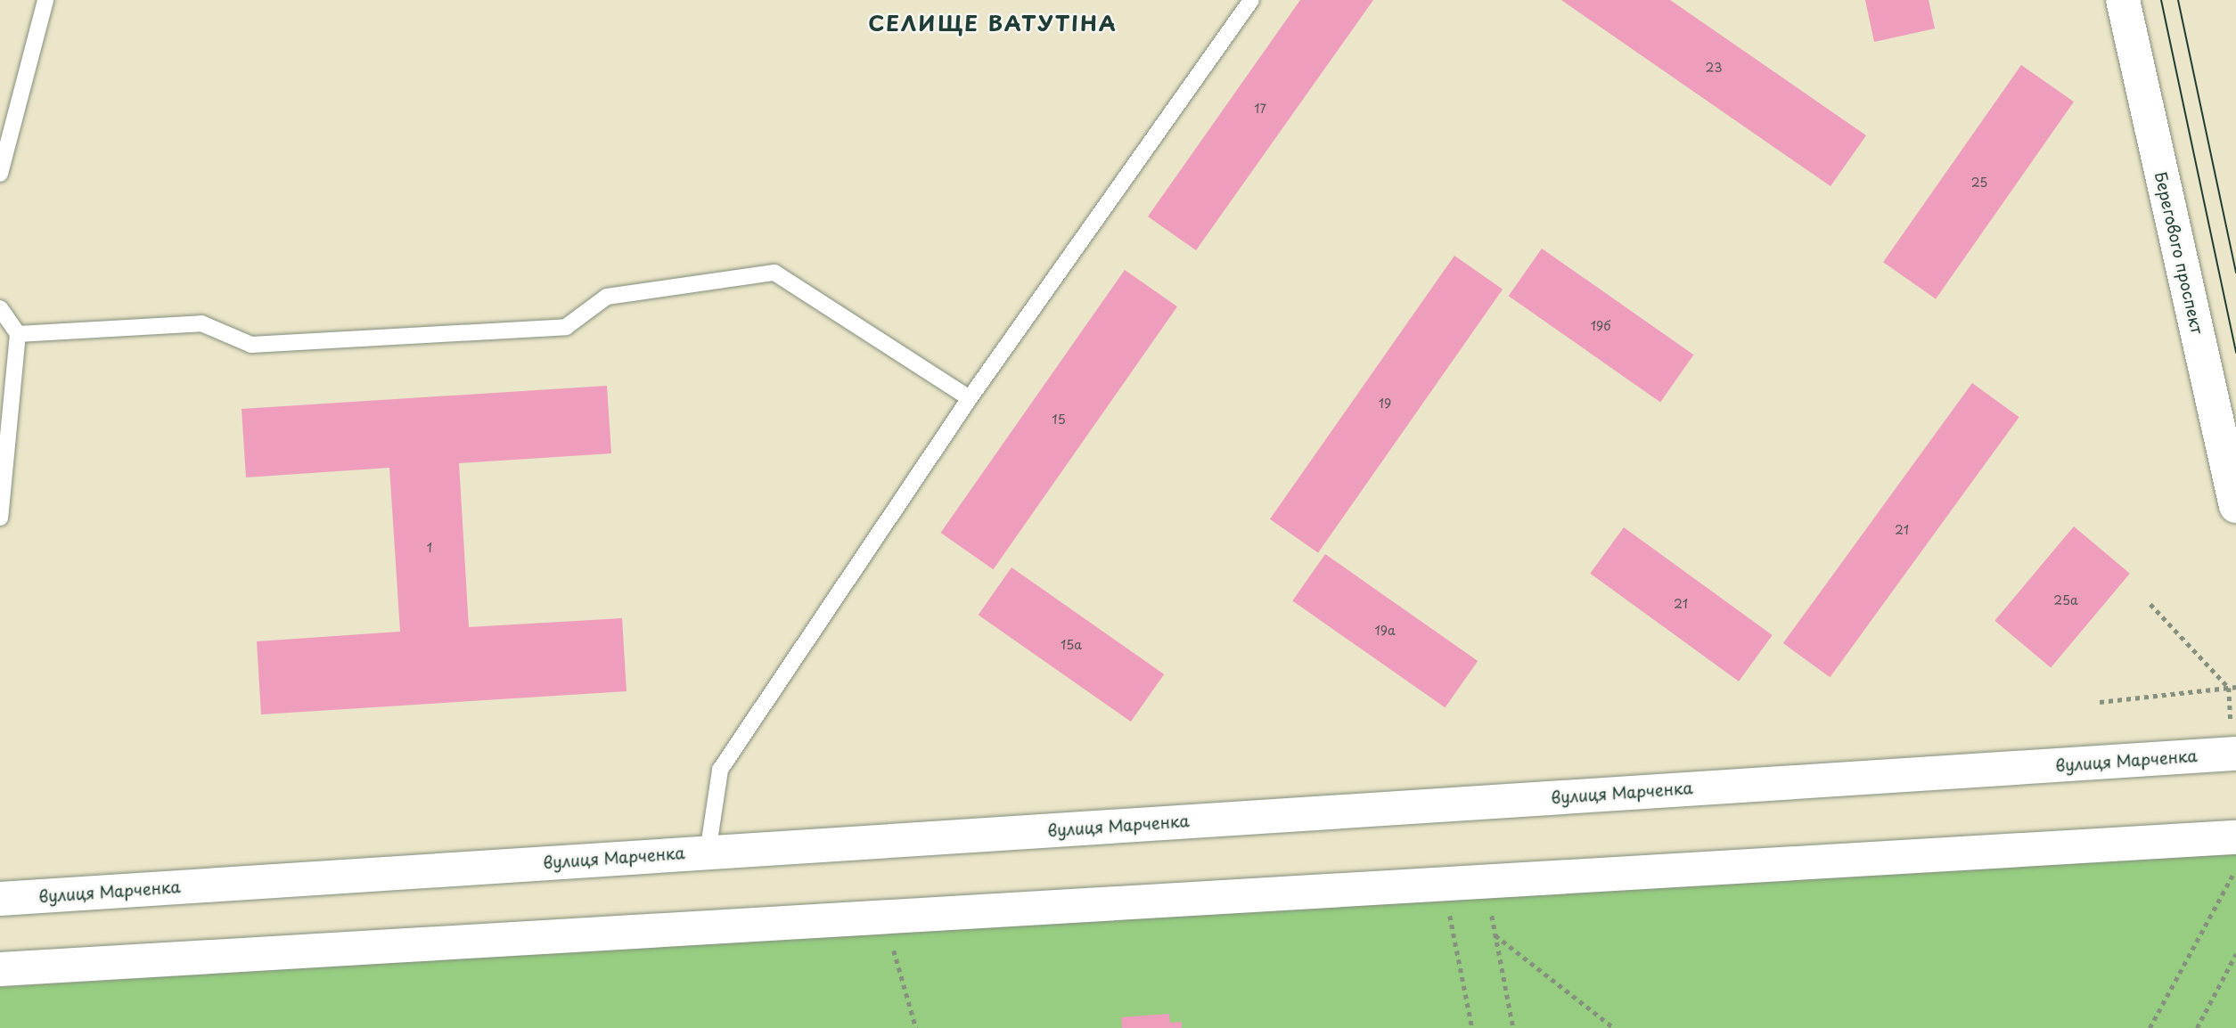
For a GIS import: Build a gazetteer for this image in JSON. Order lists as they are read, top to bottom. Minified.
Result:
{"streets":{"street":["Берегового проспект","вулиця Марченка"]},"districts":["СЕЛИЩЕ ВАТУТІНА"],"house_numbers":["23","17","25","19б","19","15","21","1","25а","21","19а","15а"]}
